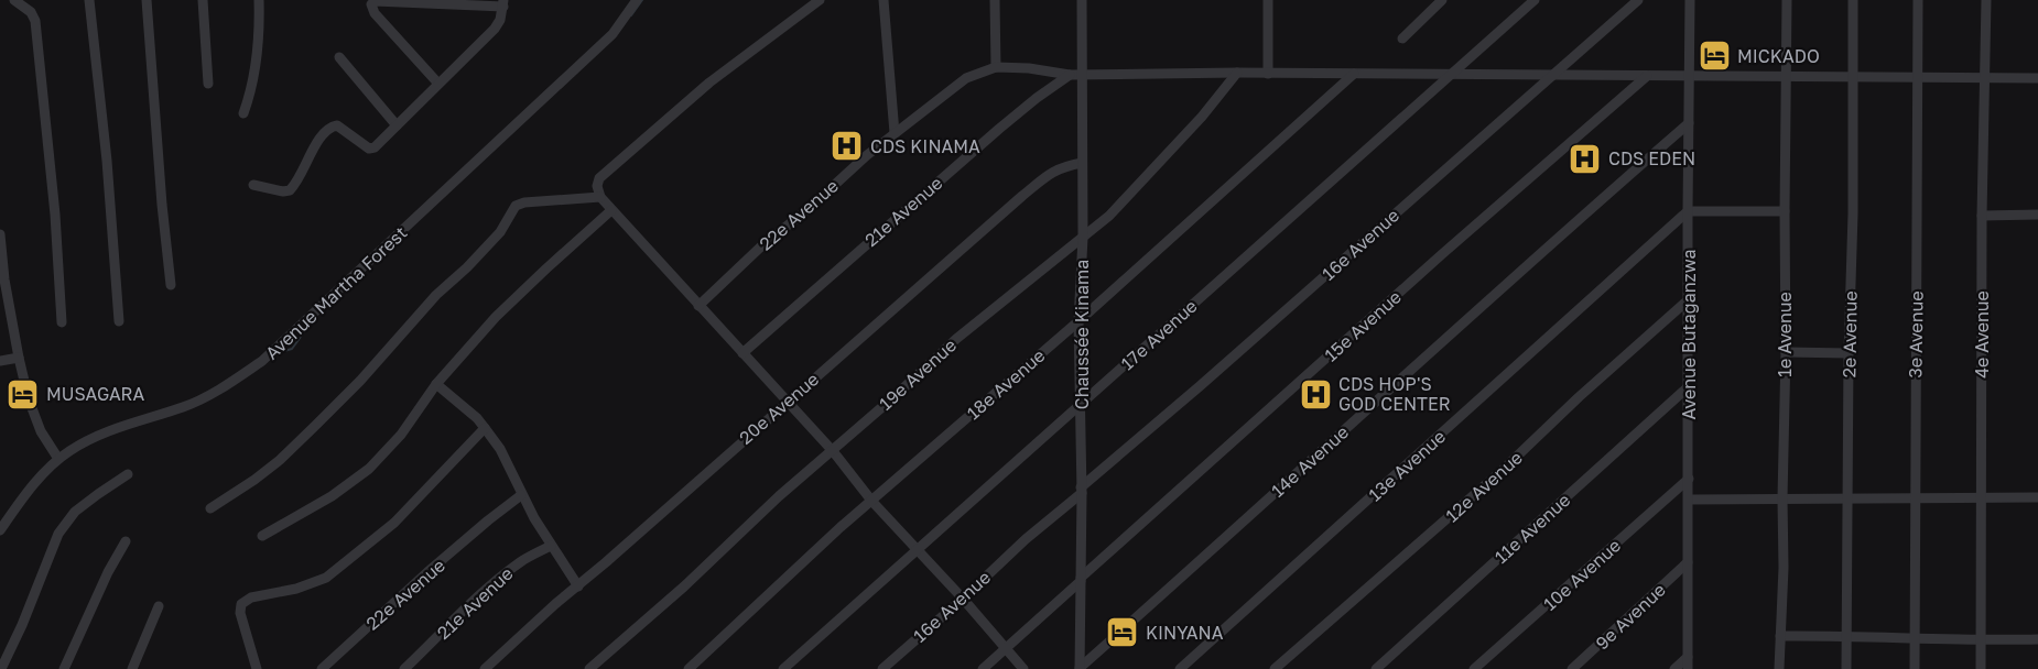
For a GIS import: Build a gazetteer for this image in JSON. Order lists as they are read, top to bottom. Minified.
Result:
{"streets":{"street":["21e Avenue","22e Avenue","16e Avenue","Avenue Martha Forest","15e Avenue","Chaussée Kinama","17e Avenue","Avenue Butaganzwa","1e Avenue","2e Avenue","3e Avenue","4e Avenue","19e Avenue","18e Avenue","20e Avenue","14e Avenue","13e Avenue","12e Avenue","11e Avenue","10e Avenue","9e Avenue"]},"crossings":[["21e Avenue","22e Avenue"],["22e Avenue","16e Avenue"],["22e Avenue","15e Avenue"],["22e Avenue","Chaussée Kinama"],["22e Avenue","17e Avenue"],["22e Avenue","Avenue Butaganzwa"],["22e Avenue","1e Avenue"],["22e Avenue","2e Avenue"],["22e Avenue","3e Avenue"],["22e Avenue","4e Avenue"],["22e Avenue","19e Avenue"],["22e Avenue","18e Avenue"],["16e Avenue","Chaussée Kinama"],["15e Avenue","Chaussée Kinama"],["Chaussée Kinama","17e Avenue"],["Chaussée Kinama","19e Avenue"],["Chaussée Kinama","18e Avenue"],["Chaussée Kinama","20e Avenue"],["Chaussée Kinama","14e Avenue"],["Avenue Butaganzwa","14e Avenue"],["Avenue Butaganzwa","13e Avenue"],["Avenue Butaganzwa","12e Avenue"],["Avenue Butaganzwa","11e Avenue"],["Avenue Butaganzwa","10e Avenue"],["Avenue Butaganzwa","9e Avenue"]],"places":{"hotel":["MICKADO","MUSAGARA","KINYANA"],"hospital":["CDS KINAMA","CDS EDEN","CDS HOP'S GOD CENTER"]}}
